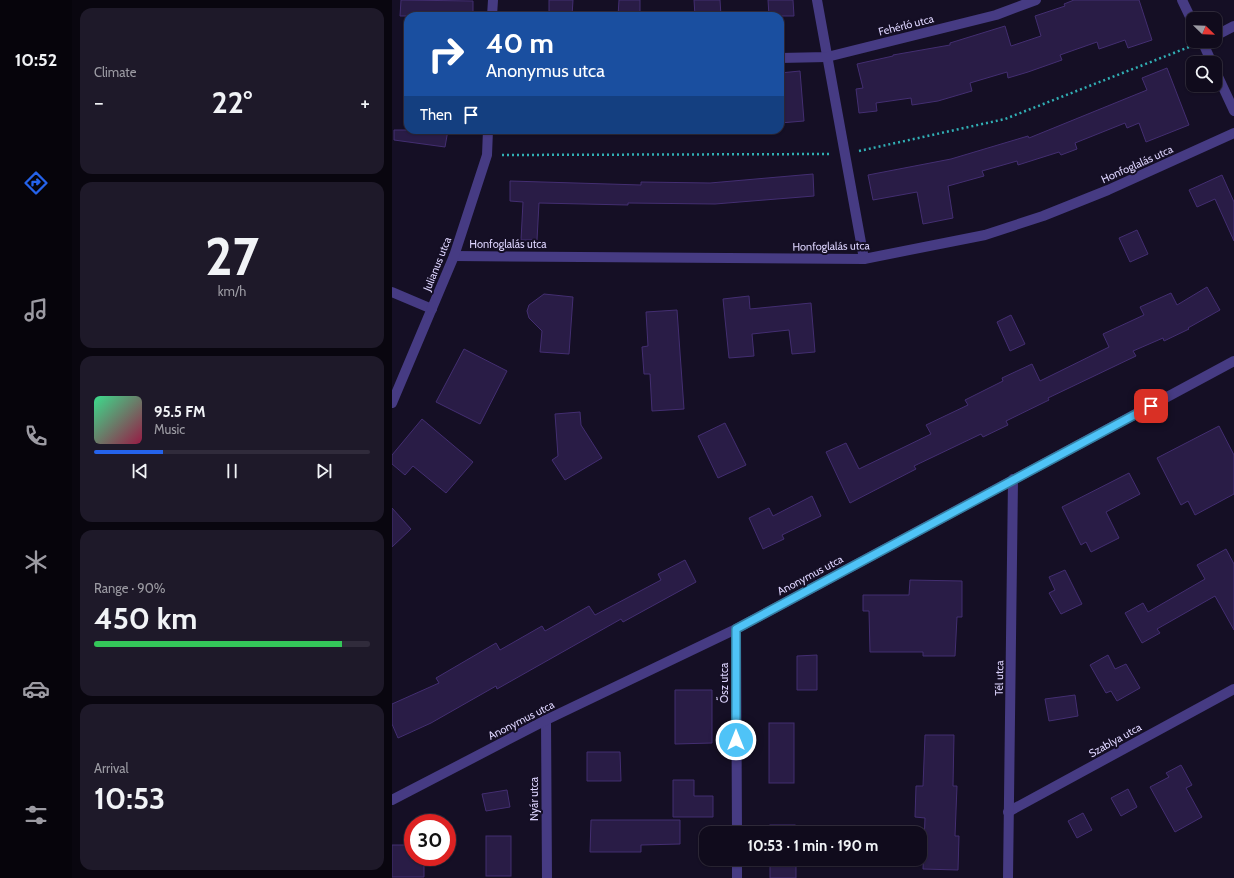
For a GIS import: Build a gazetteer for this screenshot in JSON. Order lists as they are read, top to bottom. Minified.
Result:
{"streets":{"street":["Fehérló utca","Honfoglalás utca","Julianus utca","Anonymus utca","Tél utca","Ősz utca","Szablya utca","Nyár utca"]},"crossings":[["Honfoglalás utca","Julianus utca"],["Anonymus utca","Tél utca"],["Anonymus utca","Ősz utca"],["Anonymus utca","Nyár utca"],["Tél utca","Szablya utca"]],"north":"bottom right","page":{"tabs":"10:52","tile":["Climate",["27","km/h"],["Range · 90%","450 km"],["Arrival","10:53"]],"turn":["40 m","Anonymus utca"],"heat":["−","22°","+"],"then":"Then","song":["95.5 FM","Music"],"limit":"30","trip":"10:53 · 1 min · 190 m"}}
